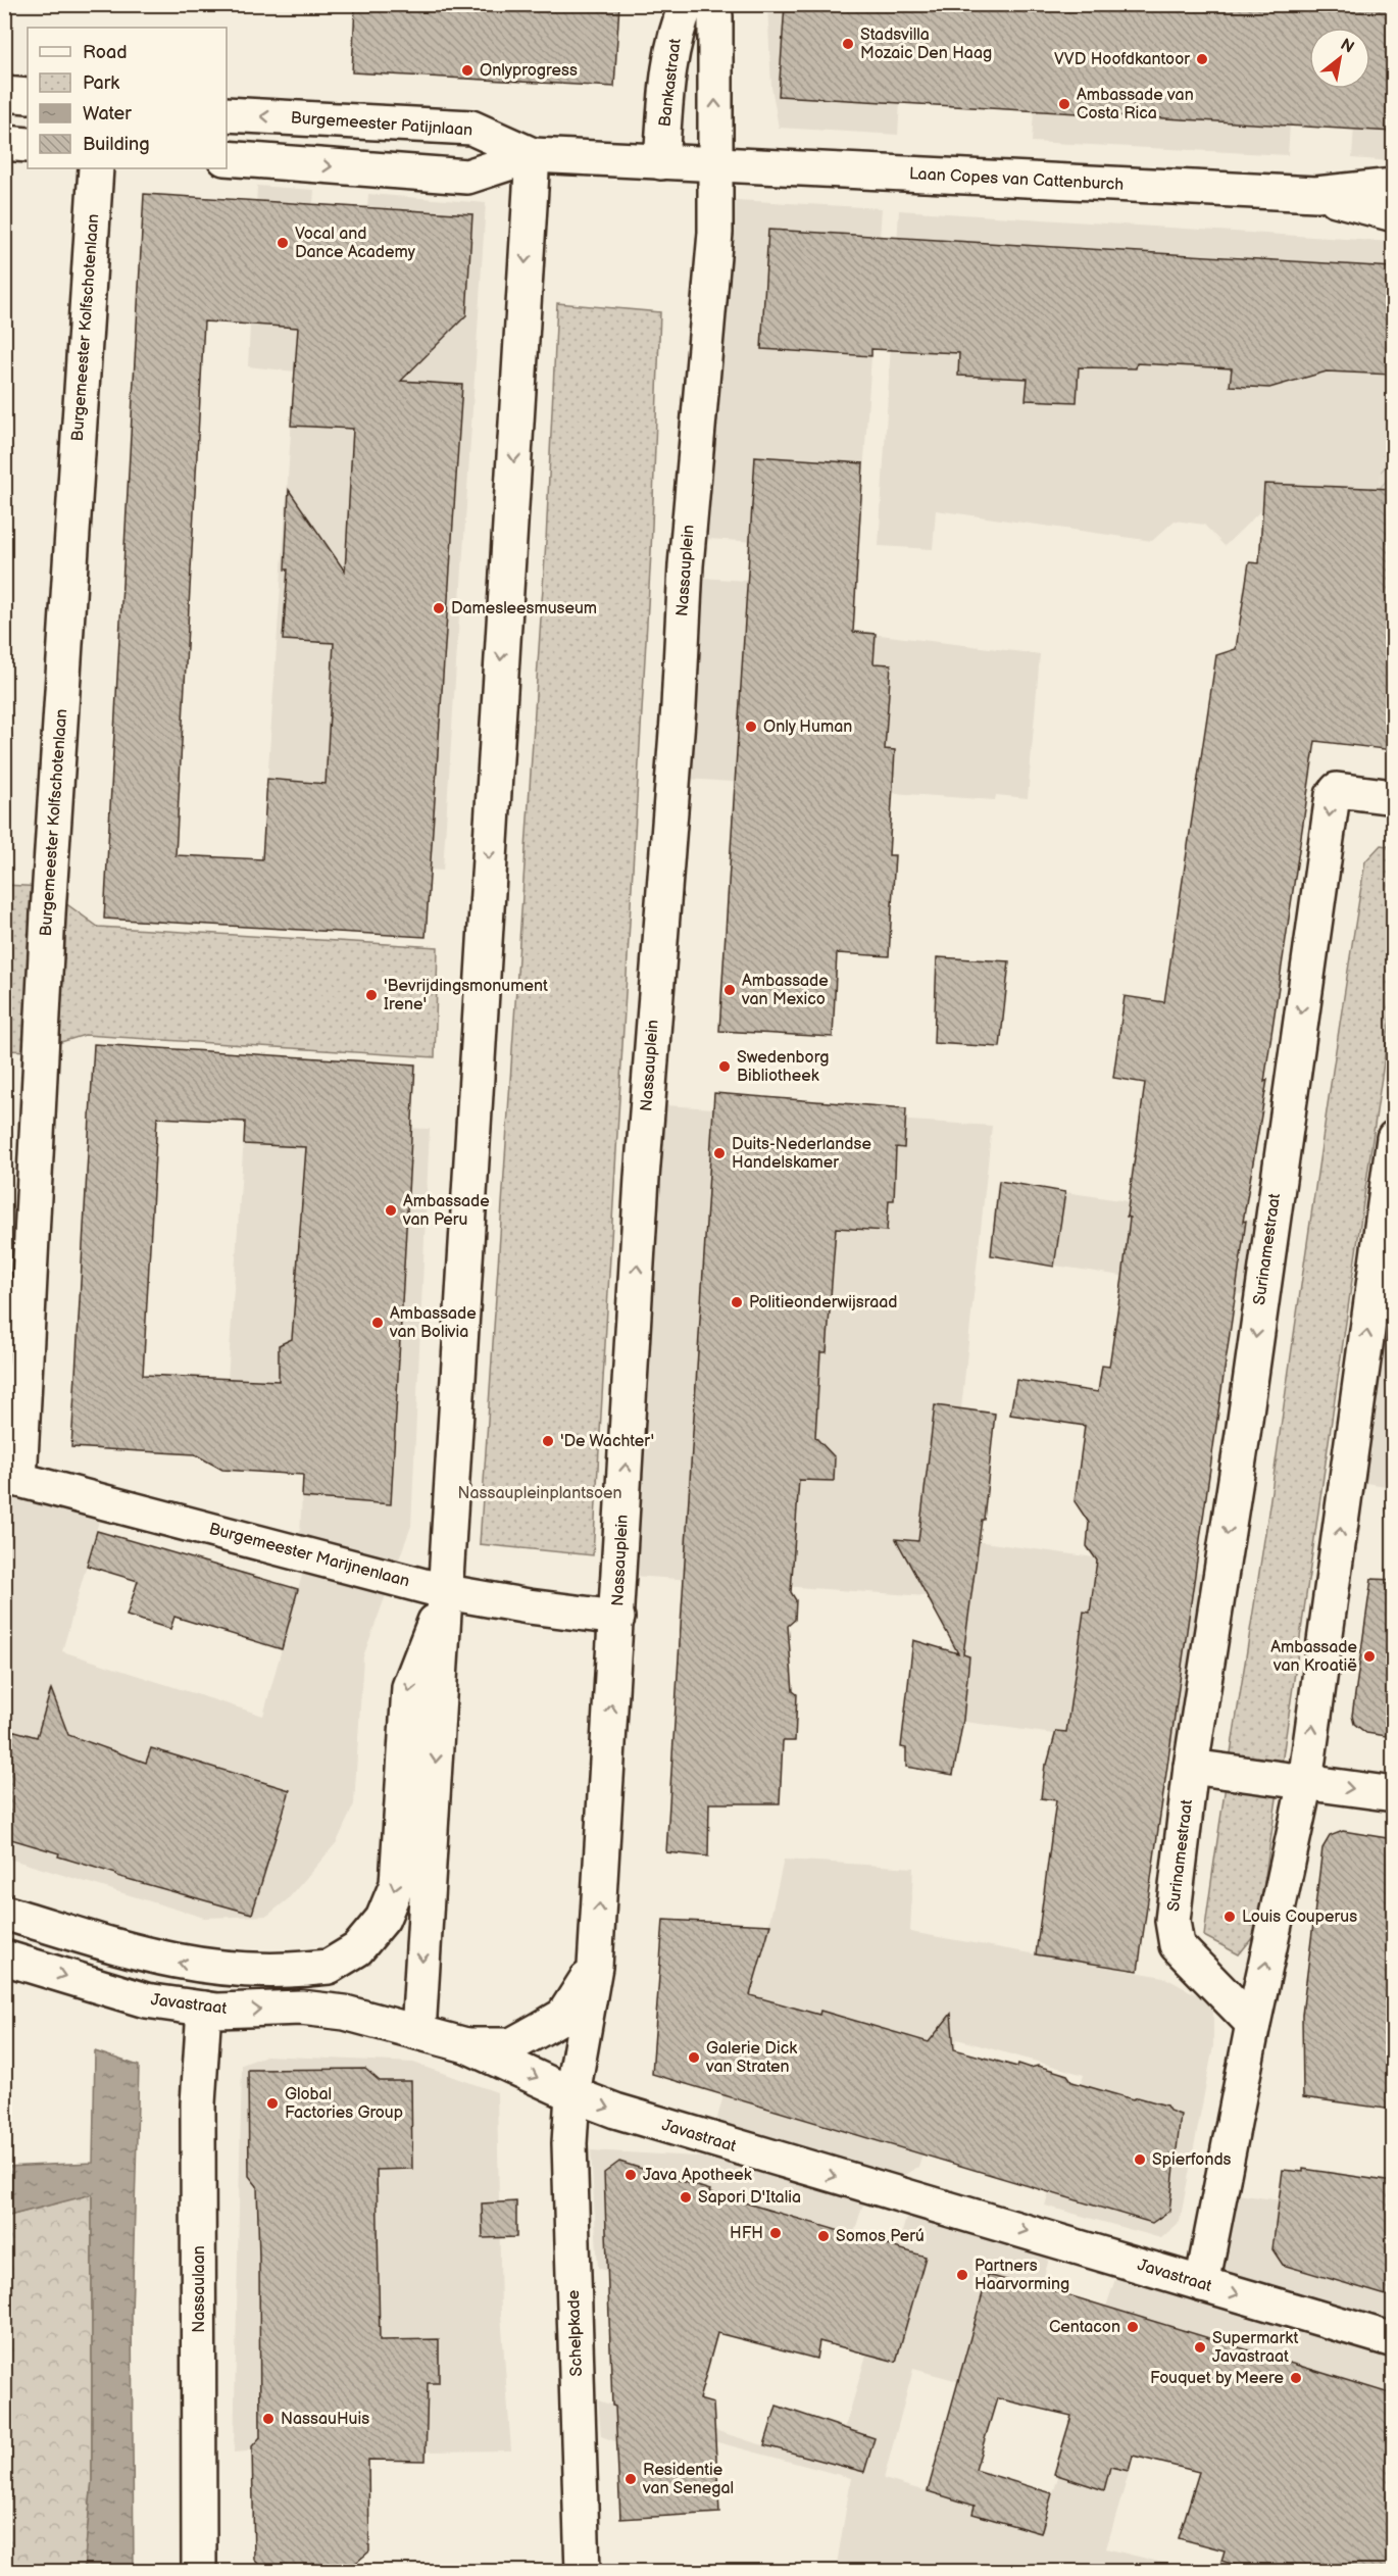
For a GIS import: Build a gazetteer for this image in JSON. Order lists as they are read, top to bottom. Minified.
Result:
{"streets":{"street":["Bankastraat","Burgemeester Patijnlaan","Laan Copes van Cattenburch","Burgemeester Kolfschotenlaan","Nassauplein","Surinamestraat","Burgemeester Marijnenlaan","Javastraat","Nassaulaan","Schelpkade"]},"crossings":[["Bankastraat","Burgemeester Patijnlaan"],["Burgemeester Patijnlaan","Laan Copes van Cattenburch"],["Burgemeester Patijnlaan","Nassauplein"],["Laan Copes van Cattenburch","Nassauplein"],["Burgemeester Kolfschotenlaan","Burgemeester Marijnenlaan"],["Nassauplein","Burgemeester Marijnenlaan"],["Nassauplein","Javastraat"],["Nassauplein","Schelpkade"],["Javastraat","Nassaulaan"],["Javastraat","Schelpkade"]],"one_way":["Javastraat"],"parks":["Nassaupleinplantsoen"],"places":["Stadsvilla Mozaic Den Haag","VVD Hoofdkantoor","Onlyprogress","Ambassade van Costa Rica","Vocal and Dance Academy","Damesleesmuseum","Only Human","Ambassade van Mexico","'Bevrijdingsmonument Irene'","Swedenborg Bibliotheek","Duits-Nederlandse Handelskamer","Ambassade van Peru","Politieonderwijsraad","Ambassade van Bolivia","'De Wachter'","Ambassade van Kroatië","Louis Couperus","Galerie Dick van Straten","Global Factories Group","Spierfonds","Java Apotheek","Sapori D'Italia","HFH","Somos Perú","Partners Haarvorming","Centacon","Supermarkt Javastraat","Fouquet by Meere","NassauHuis","Residentie van Senegal"],"legend":["Road","Park","Water","Building"],"north":"top right"}
